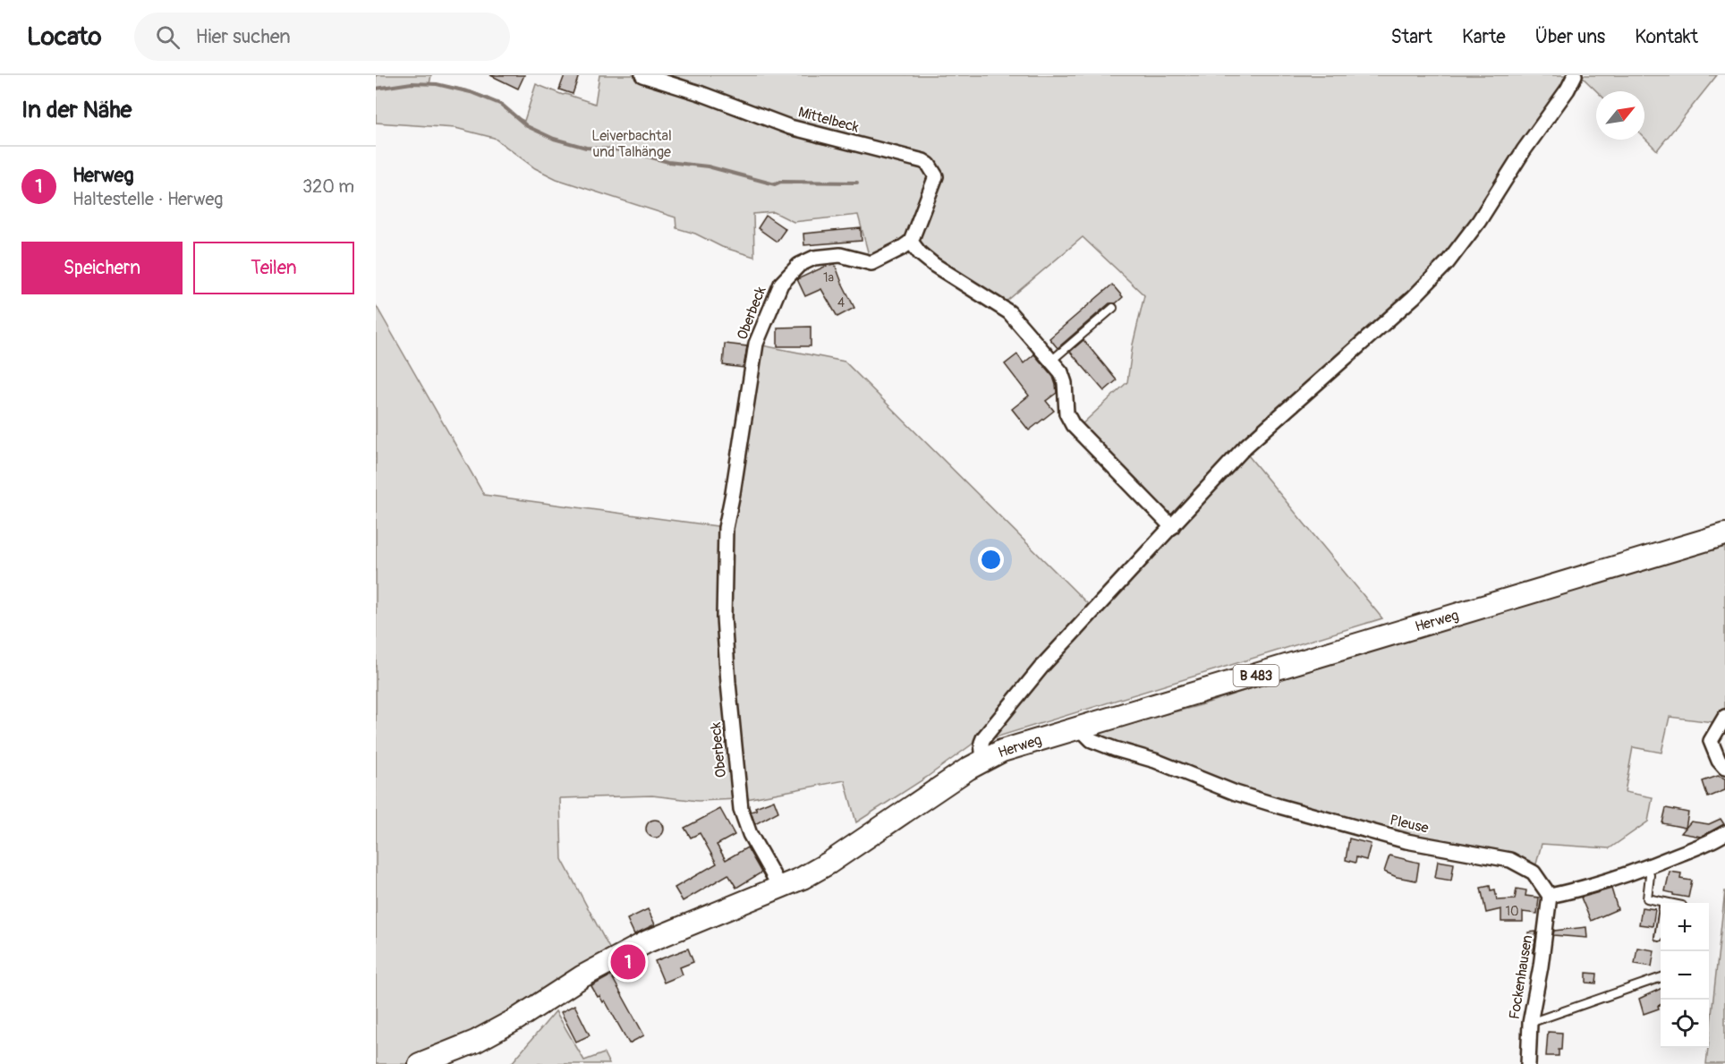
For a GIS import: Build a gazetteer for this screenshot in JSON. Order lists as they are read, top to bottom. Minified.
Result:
{"streets":{"main road":["Herweg","B 483"],"street":["Mittelbeck","Oberbeck","Pleuse","Fockenhausen"]},"crossings":[["Mittelbeck","Oberbeck"],["Oberbeck","Herweg"],["Herweg","Pleuse"],["Pleuse","Fockenhausen"]],"parks":["Leiverbachtal und Talhänge"],"house_numbers":["1a","4","10"],"north":"top right","page":{"header":"Locato","search":"Hier suchen","nav":["Start","Karte","Über uns","Kontakt"],"heading":"In der Nähe","list":[{"mark":"1","name":"Herweg","note":"Haltestelle · Herweg","value":"320 m"}],"buttons":["Speichern","Teilen"],"map_buttons":["+","−"],"pins":"1"}}
